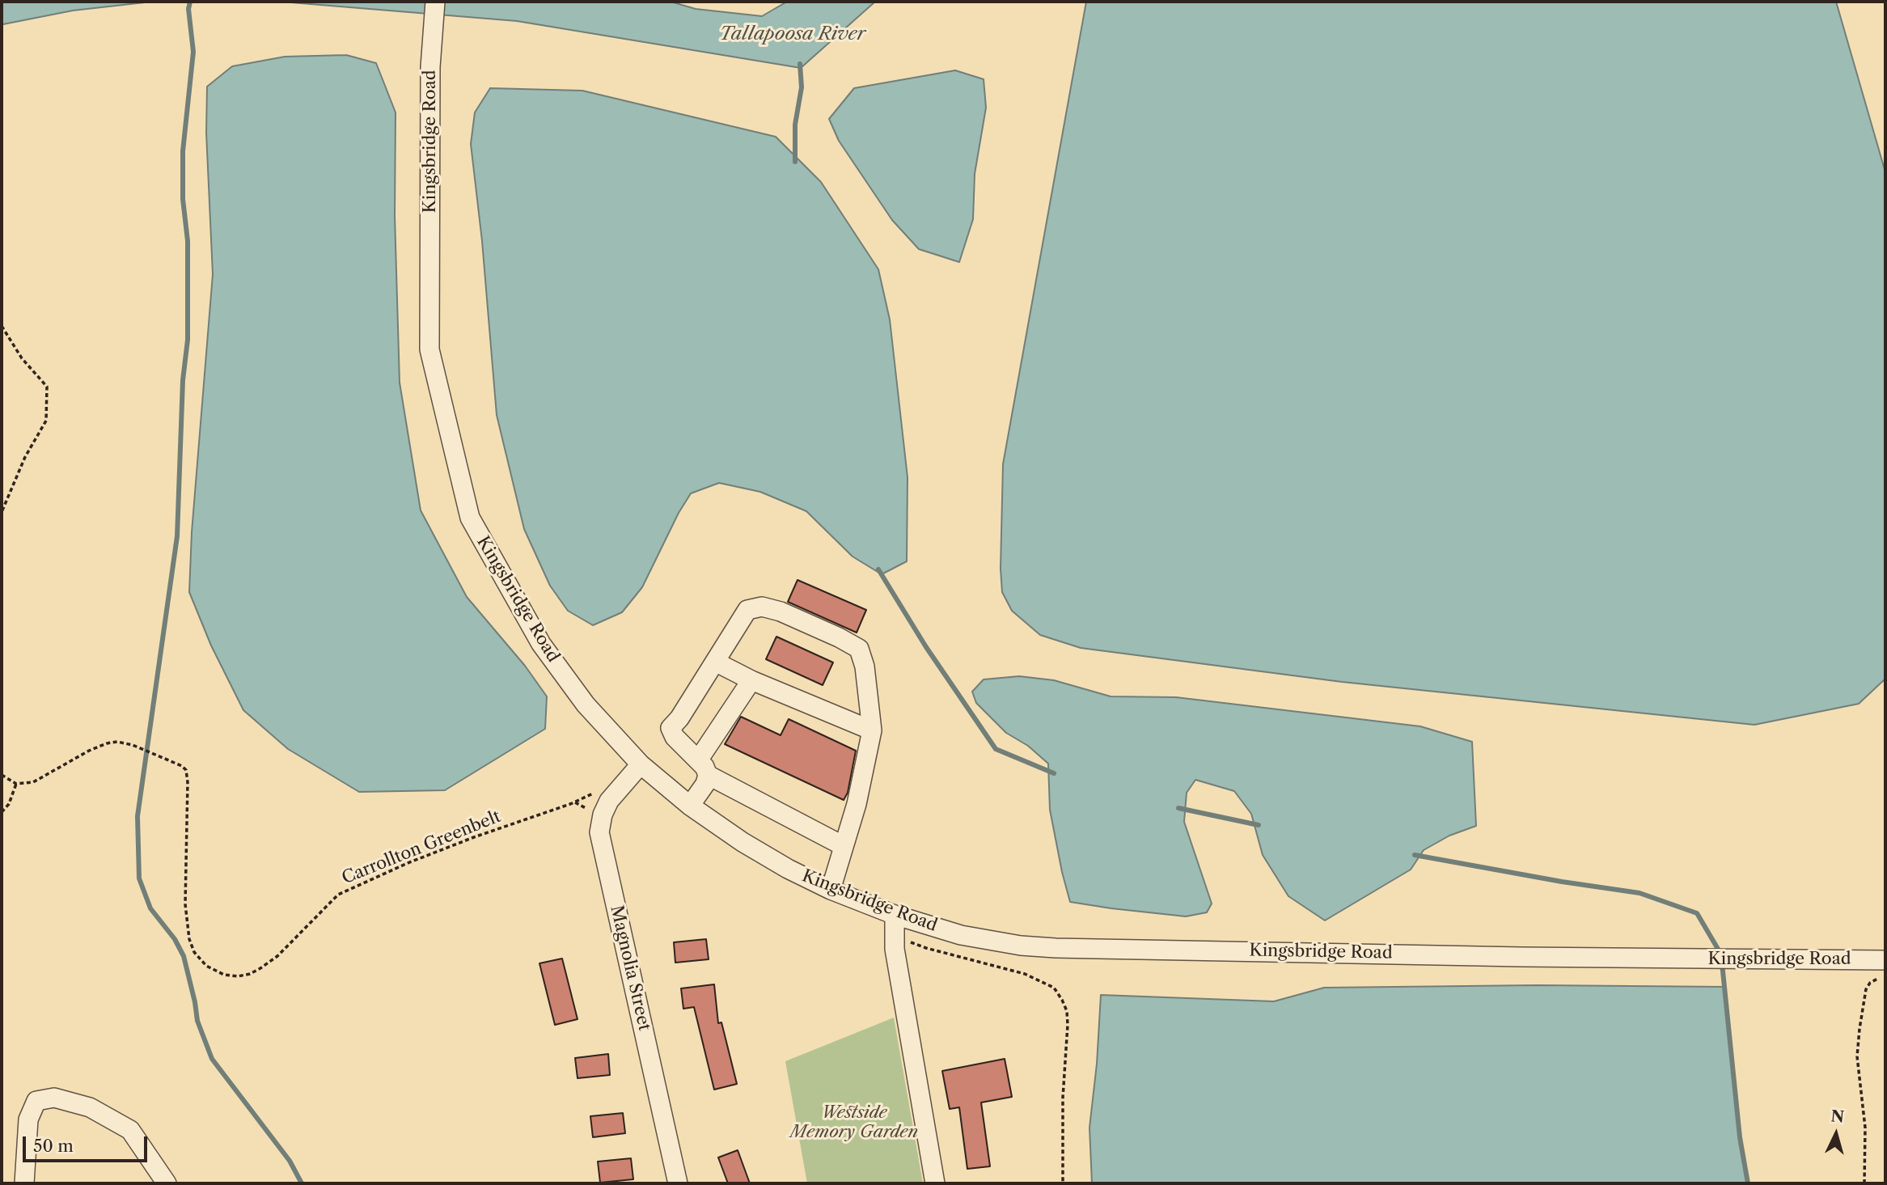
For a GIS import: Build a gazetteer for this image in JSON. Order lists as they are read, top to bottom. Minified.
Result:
{"streets":{"street":["Kingsbridge Road","Magnolia Street"],"path":["Carrollton Greenbelt"]},"crossings":[["Kingsbridge Road","Magnolia Street"]],"water":["Tallapoosa River"],"parks":["Westside Memory Garden"],"scale_bar":"50 m","north":"top"}
